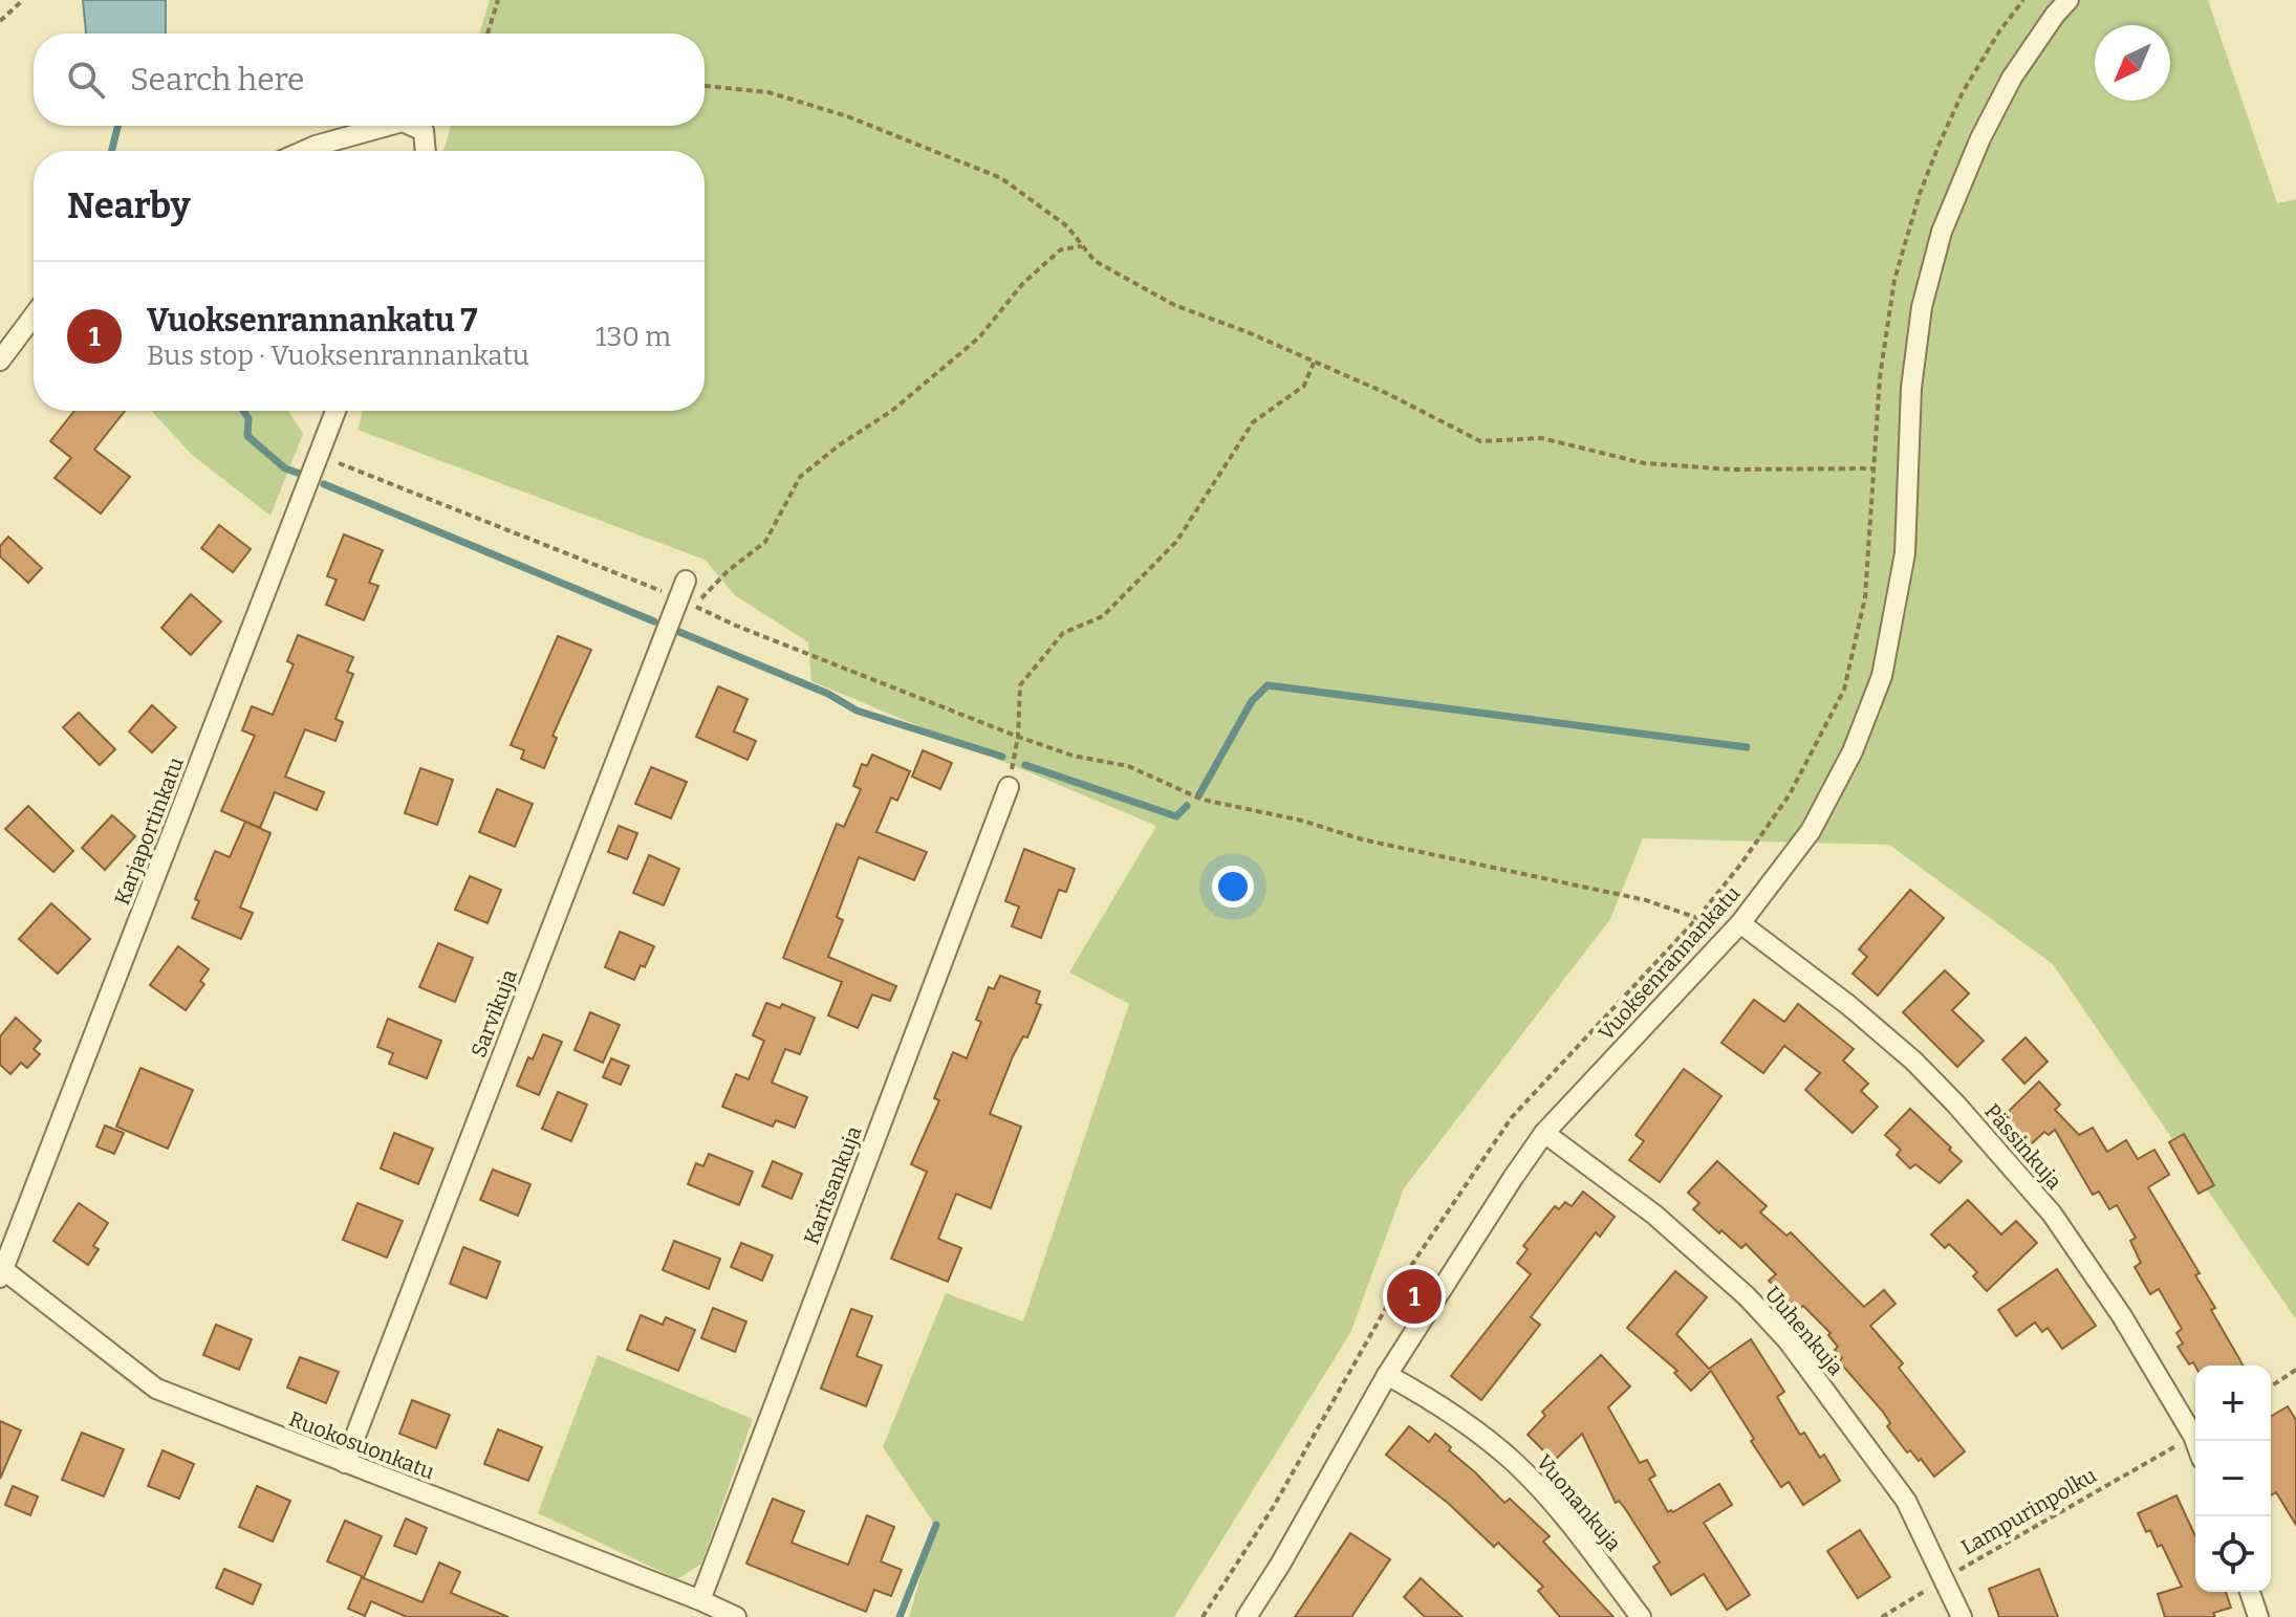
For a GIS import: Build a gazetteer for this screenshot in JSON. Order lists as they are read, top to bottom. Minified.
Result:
{"streets":{"street":["Karjaportinkatu","Vuoksenrannankatu","Sarvikuja","Pässinkuja","Karitsankuja","Uuhenkuja","Ruokosuonkatu","Vuonankuja"],"path":["Lampurinpolku"]},"crossings":[["Karjaportinkatu","Ruokosuonkatu"],["Vuoksenrannankatu","Pässinkuja"],["Vuoksenrannankatu","Uuhenkuja"],["Vuoksenrannankatu","Vuonankuja"],["Sarvikuja","Ruokosuonkatu"],["Pässinkuja","Lampurinpolku"],["Karitsankuja","Ruokosuonkatu"],["Uuhenkuja","Lampurinpolku"]],"north":"bottom left","page":{"search":"Search here","heading":"Nearby","list":[{"mark":"1","name":"Vuoksenrannankatu 7","note":"Bus stop · Vuoksenrannankatu","value":"130 m"}],"pins":"1","map_buttons":["+","−"]}}
